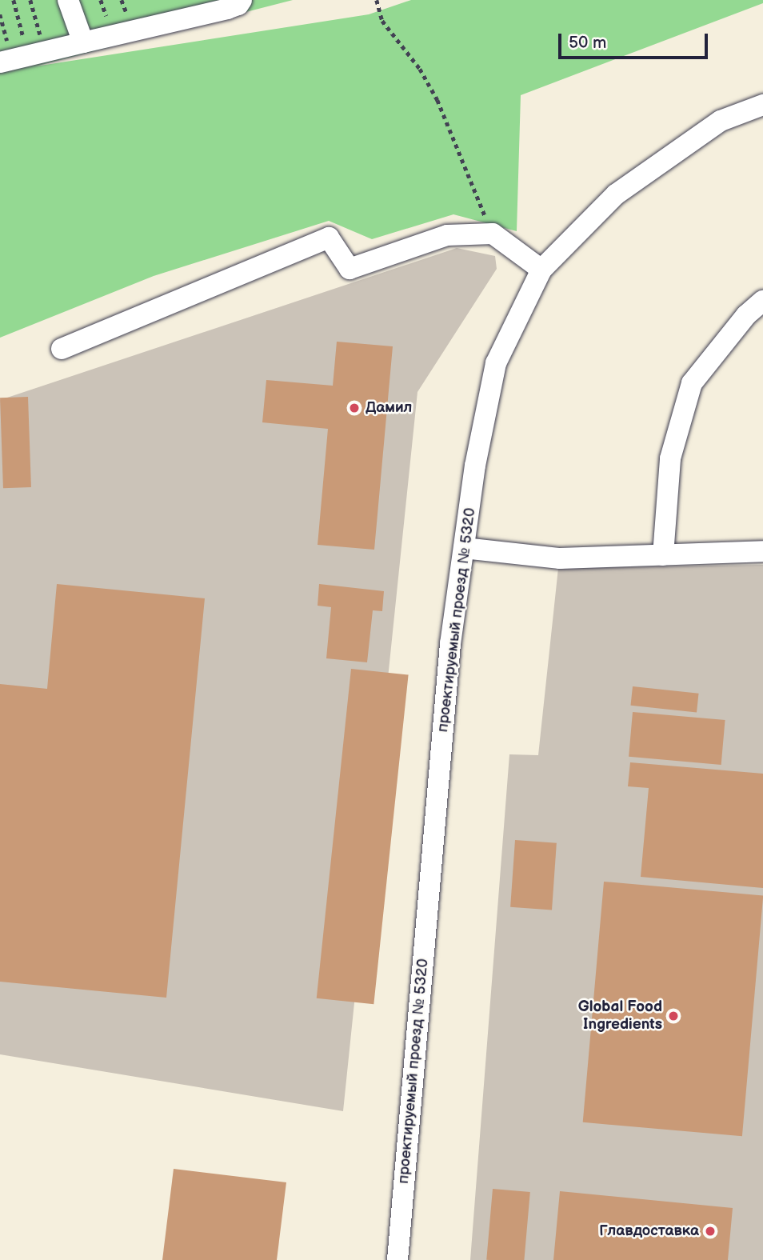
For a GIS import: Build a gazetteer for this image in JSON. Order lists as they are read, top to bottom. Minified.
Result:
{"streets":{"street":["проектируемый проезд № 5320"]},"places":["Дамил","Global Food Ingredients","Главдоставка"],"scale_bar":"50 m"}
